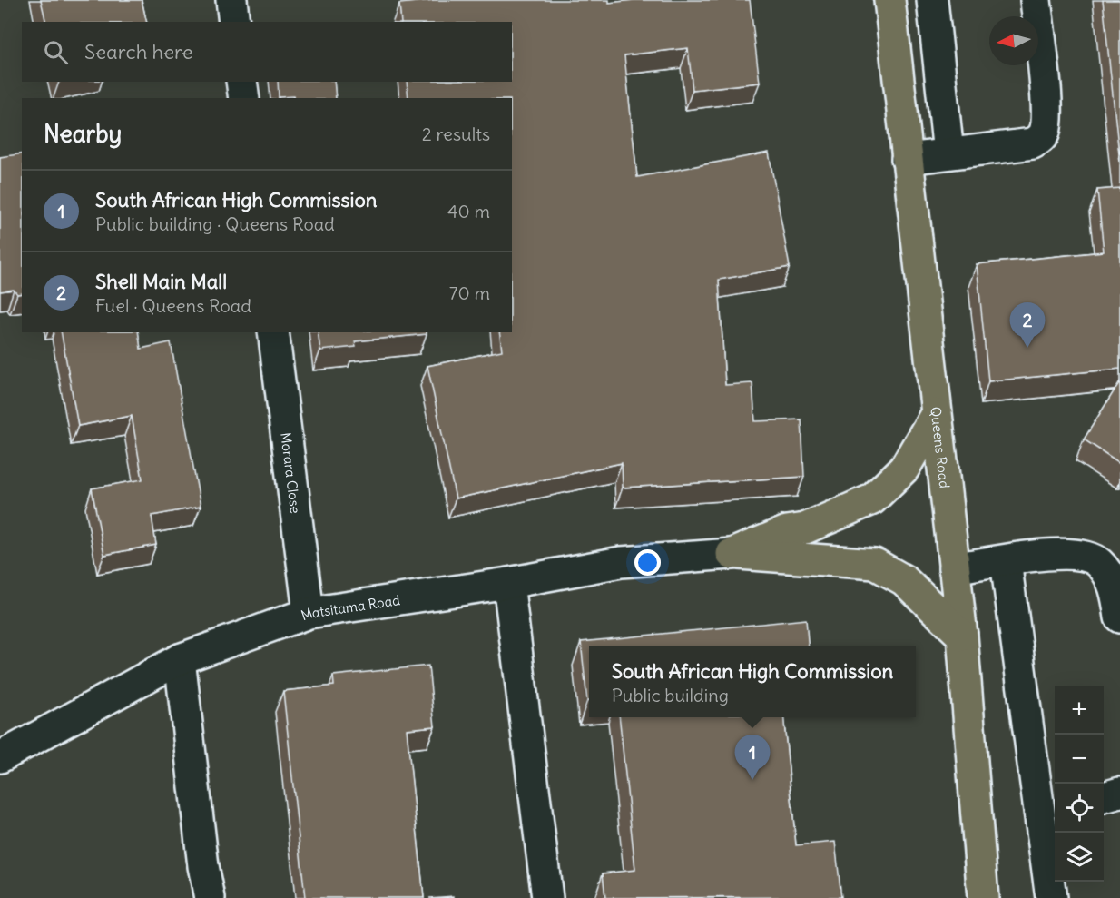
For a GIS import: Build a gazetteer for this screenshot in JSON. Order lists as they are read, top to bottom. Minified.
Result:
{"streets":{"main road":["Queens Road"],"street":["Morara Close","Matsitama Road"]},"crossings":[["Morara Close","Matsitama Road"]],"north":"left","page":{"search":"Search here","heading":["Nearby","2 results"],"list":[{"mark":"1","name":"South African High Commission","note":"Public building · Queens Road","value":"40 m"},{"mark":"2","name":"Shell Main Mall","note":"Fuel · Queens Road","value":"70 m"}],"pins":["2","1"],"popup":["South African High Commission","Public building"],"map_buttons":["+","−"]}}
